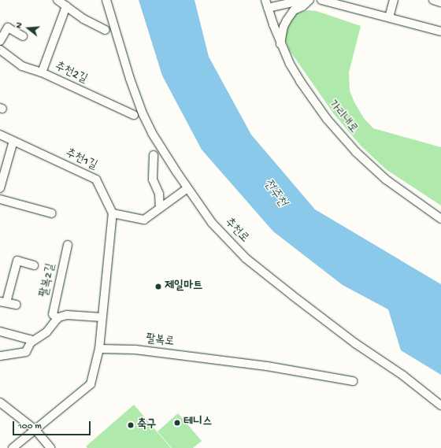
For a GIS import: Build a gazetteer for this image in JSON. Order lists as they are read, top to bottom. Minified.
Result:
{"streets":{"street":["추천2길","가리내로","추천1길","추천로","팔복2길","팔복로"]},"water":["전주천"],"places":["제일마트","테니스","축구"],"scale_bar":"100 m","north":"left"}
